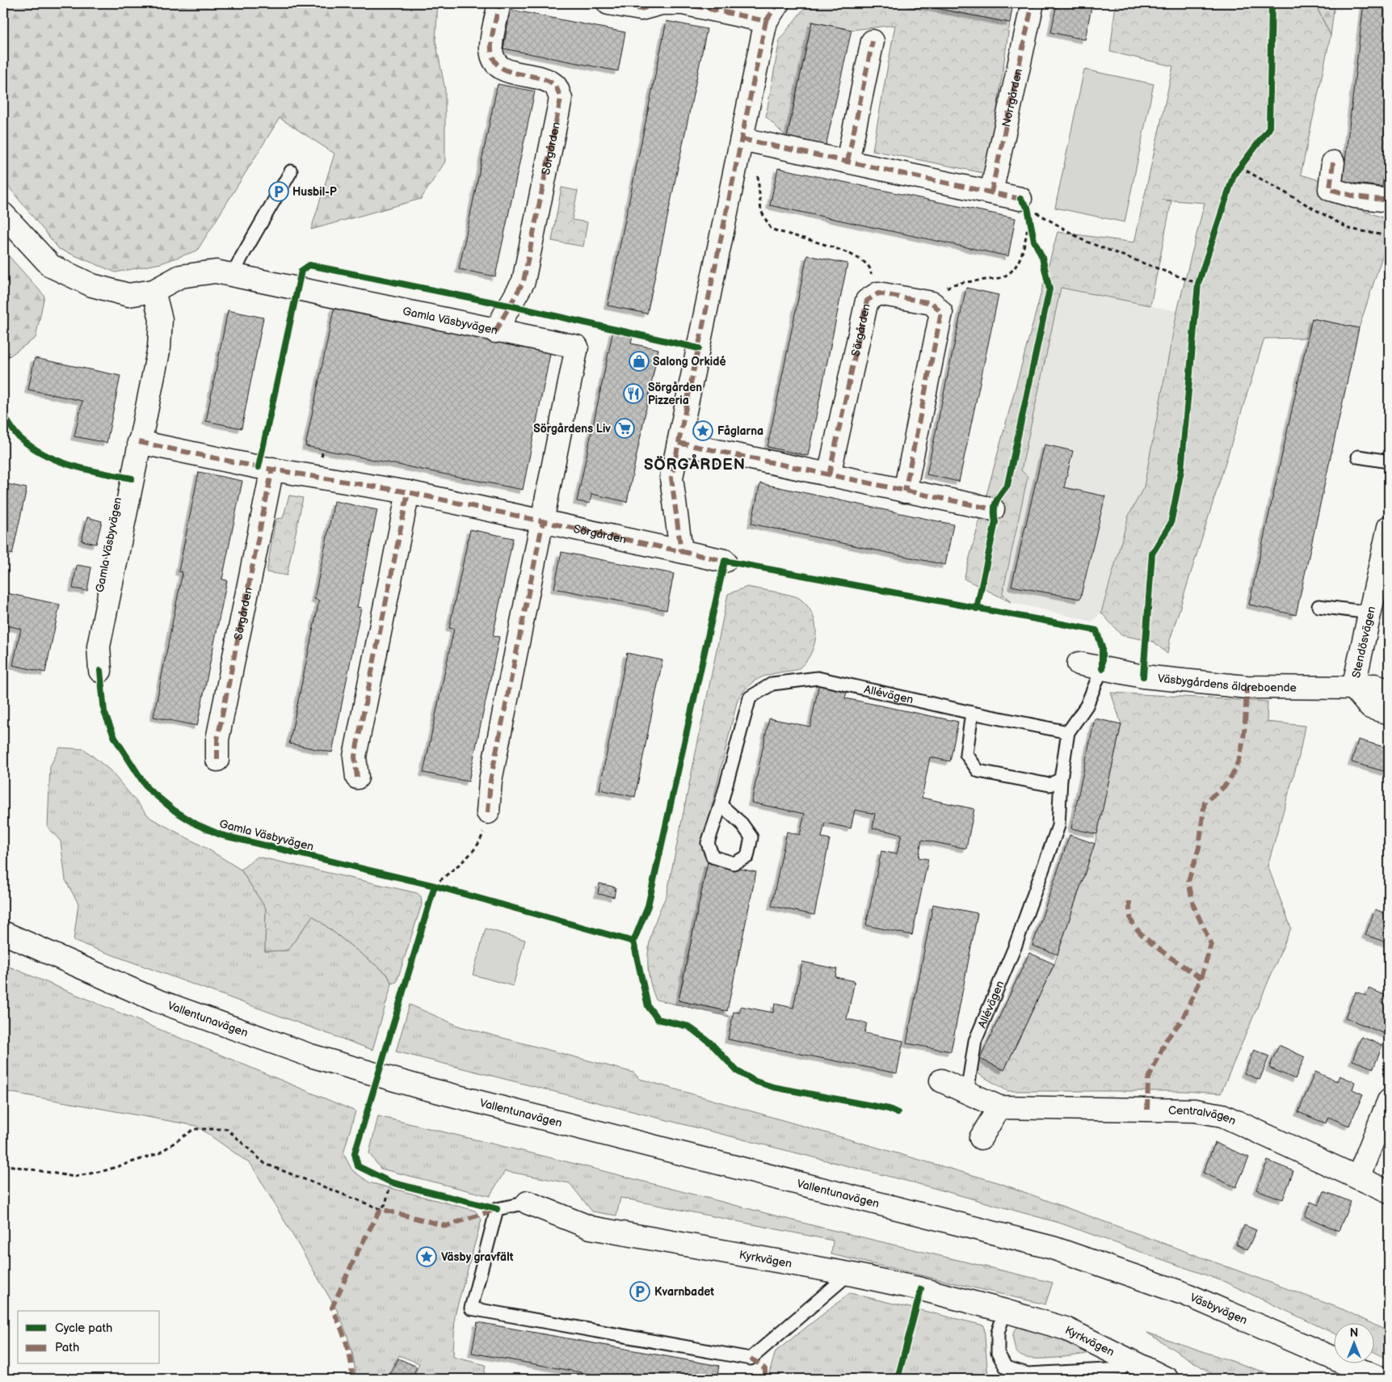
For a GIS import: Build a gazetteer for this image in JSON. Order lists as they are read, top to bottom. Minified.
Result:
{"streets":{"street":["Norrgården","Sörgården","Gamla Väsbyvägen","Stendösvägen","Väsbygårdens äldreboende","Vallentunavägen","Centralvägen","Kyrkvägen","Väsbyvägen"],"lane":["Allévägen"]},"crossings":[["Sörgården","Gamla Väsbyvägen"],["Stendösvägen","Väsbygårdens äldreboende"],["Allévägen","Centralvägen"],["Vallentunavägen","Väsbyvägen"]],"districts":["SÖRGÅRDEN"],"places":{"parking":["Husbil-P","Kvarnbadet"],"shop":["Salong Orkidé"],"restaurant":["Sörgården Pizzeria"],"supermarket":["Sörgårdens Liv"],"place":["Fåglarna","Väsby gravfält"]},"legend":["Cycle path","Path"],"north":"top"}
